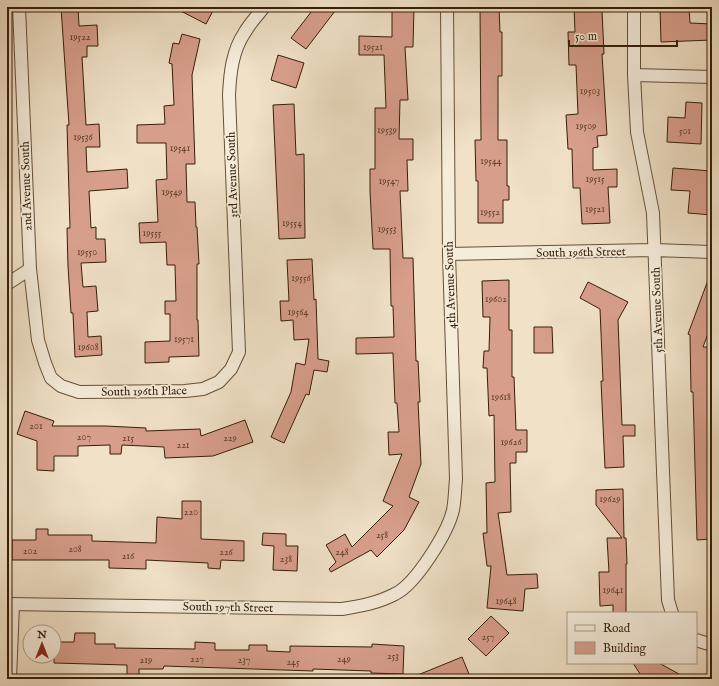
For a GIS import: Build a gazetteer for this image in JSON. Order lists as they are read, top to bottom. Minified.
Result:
{"streets":{"street":["3rd Avenue South","2nd Avenue South","South 196th Street","4th Avenue South","5th Avenue South","South 196th Place","South 197th Street"]},"crossings":[["3rd Avenue South","South 196th Place"],["2nd Avenue South","South 196th Place"],["South 196th Street","4th Avenue South"],["South 196th Street","5th Avenue South"],["4th Avenue South","South 197th Street"]],"house_numbers":["19522","19521","19503","19509","19539","501","19536","19541","19544","19515","19547","19549","19521","19552","19554","19553","19555","19550","19556","19602","19564","19571","19608","19618","201","207","215","229","19626","221","19629","220","258","208","202","226","248","216","238","19641","19648","257","253","227","249","219","237","245"],"legend":["Road","Building"],"scale_bar":"50 m","north":"top"}
